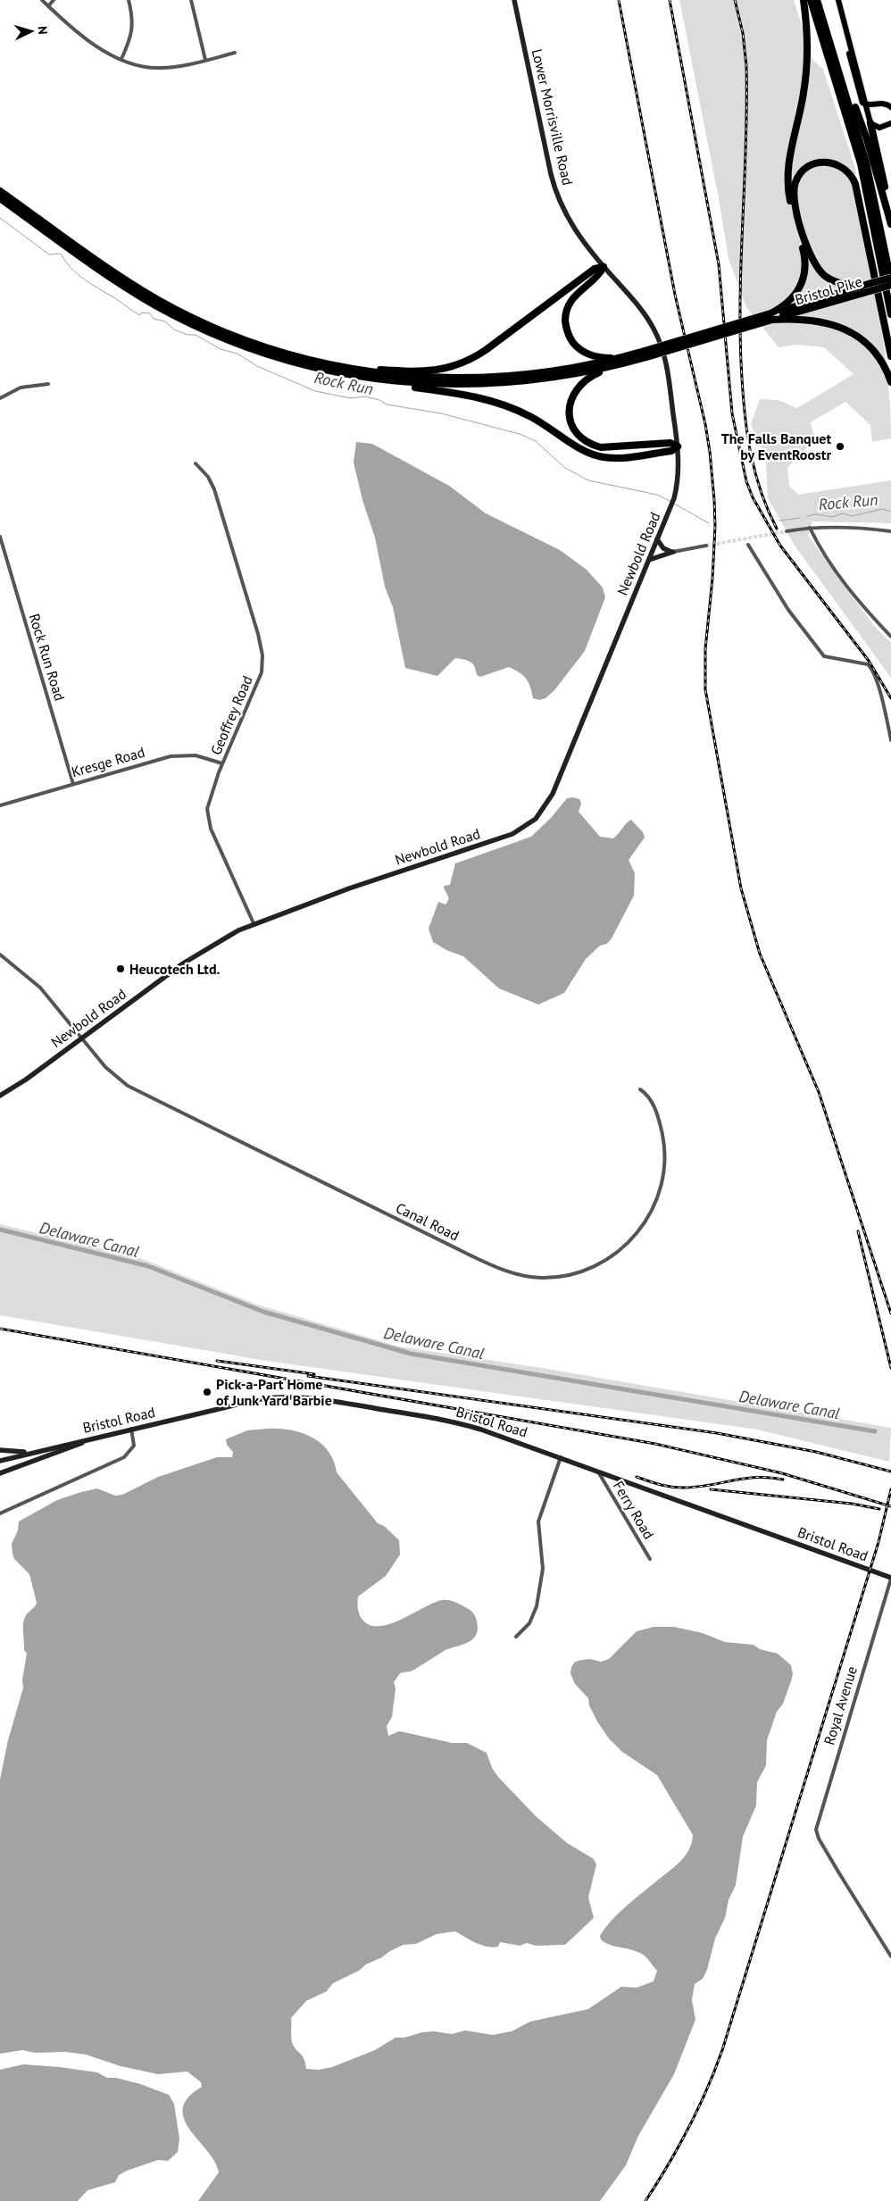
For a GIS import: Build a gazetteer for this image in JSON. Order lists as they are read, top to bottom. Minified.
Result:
{"streets":{"highway":["Bristol Pike"],"main road":["Lower Morrisville Road","Newbold Road","Bristol Road"],"street":["Rock Run Road","Geoffrey Road","Kresge Road","Canal Road","Ferry Road","Royal Avenue"]},"crossings":[["Lower Morrisville Road","Newbold Road"],["Newbold Road","Geoffrey Road"],["Newbold Road","Canal Road"],["Rock Run Road","Kresge Road"],["Geoffrey Road","Kresge Road"],["Bristol Road","Ferry Road"],["Bristol Road","Royal Avenue"]],"water":["Rock Run","Delaware Canal"],"places":["The Falls Banquet by EventRoostr","Heucotech Ltd.","Pick-a-Part Home of Junk Yard Barbie"],"north":"right"}
